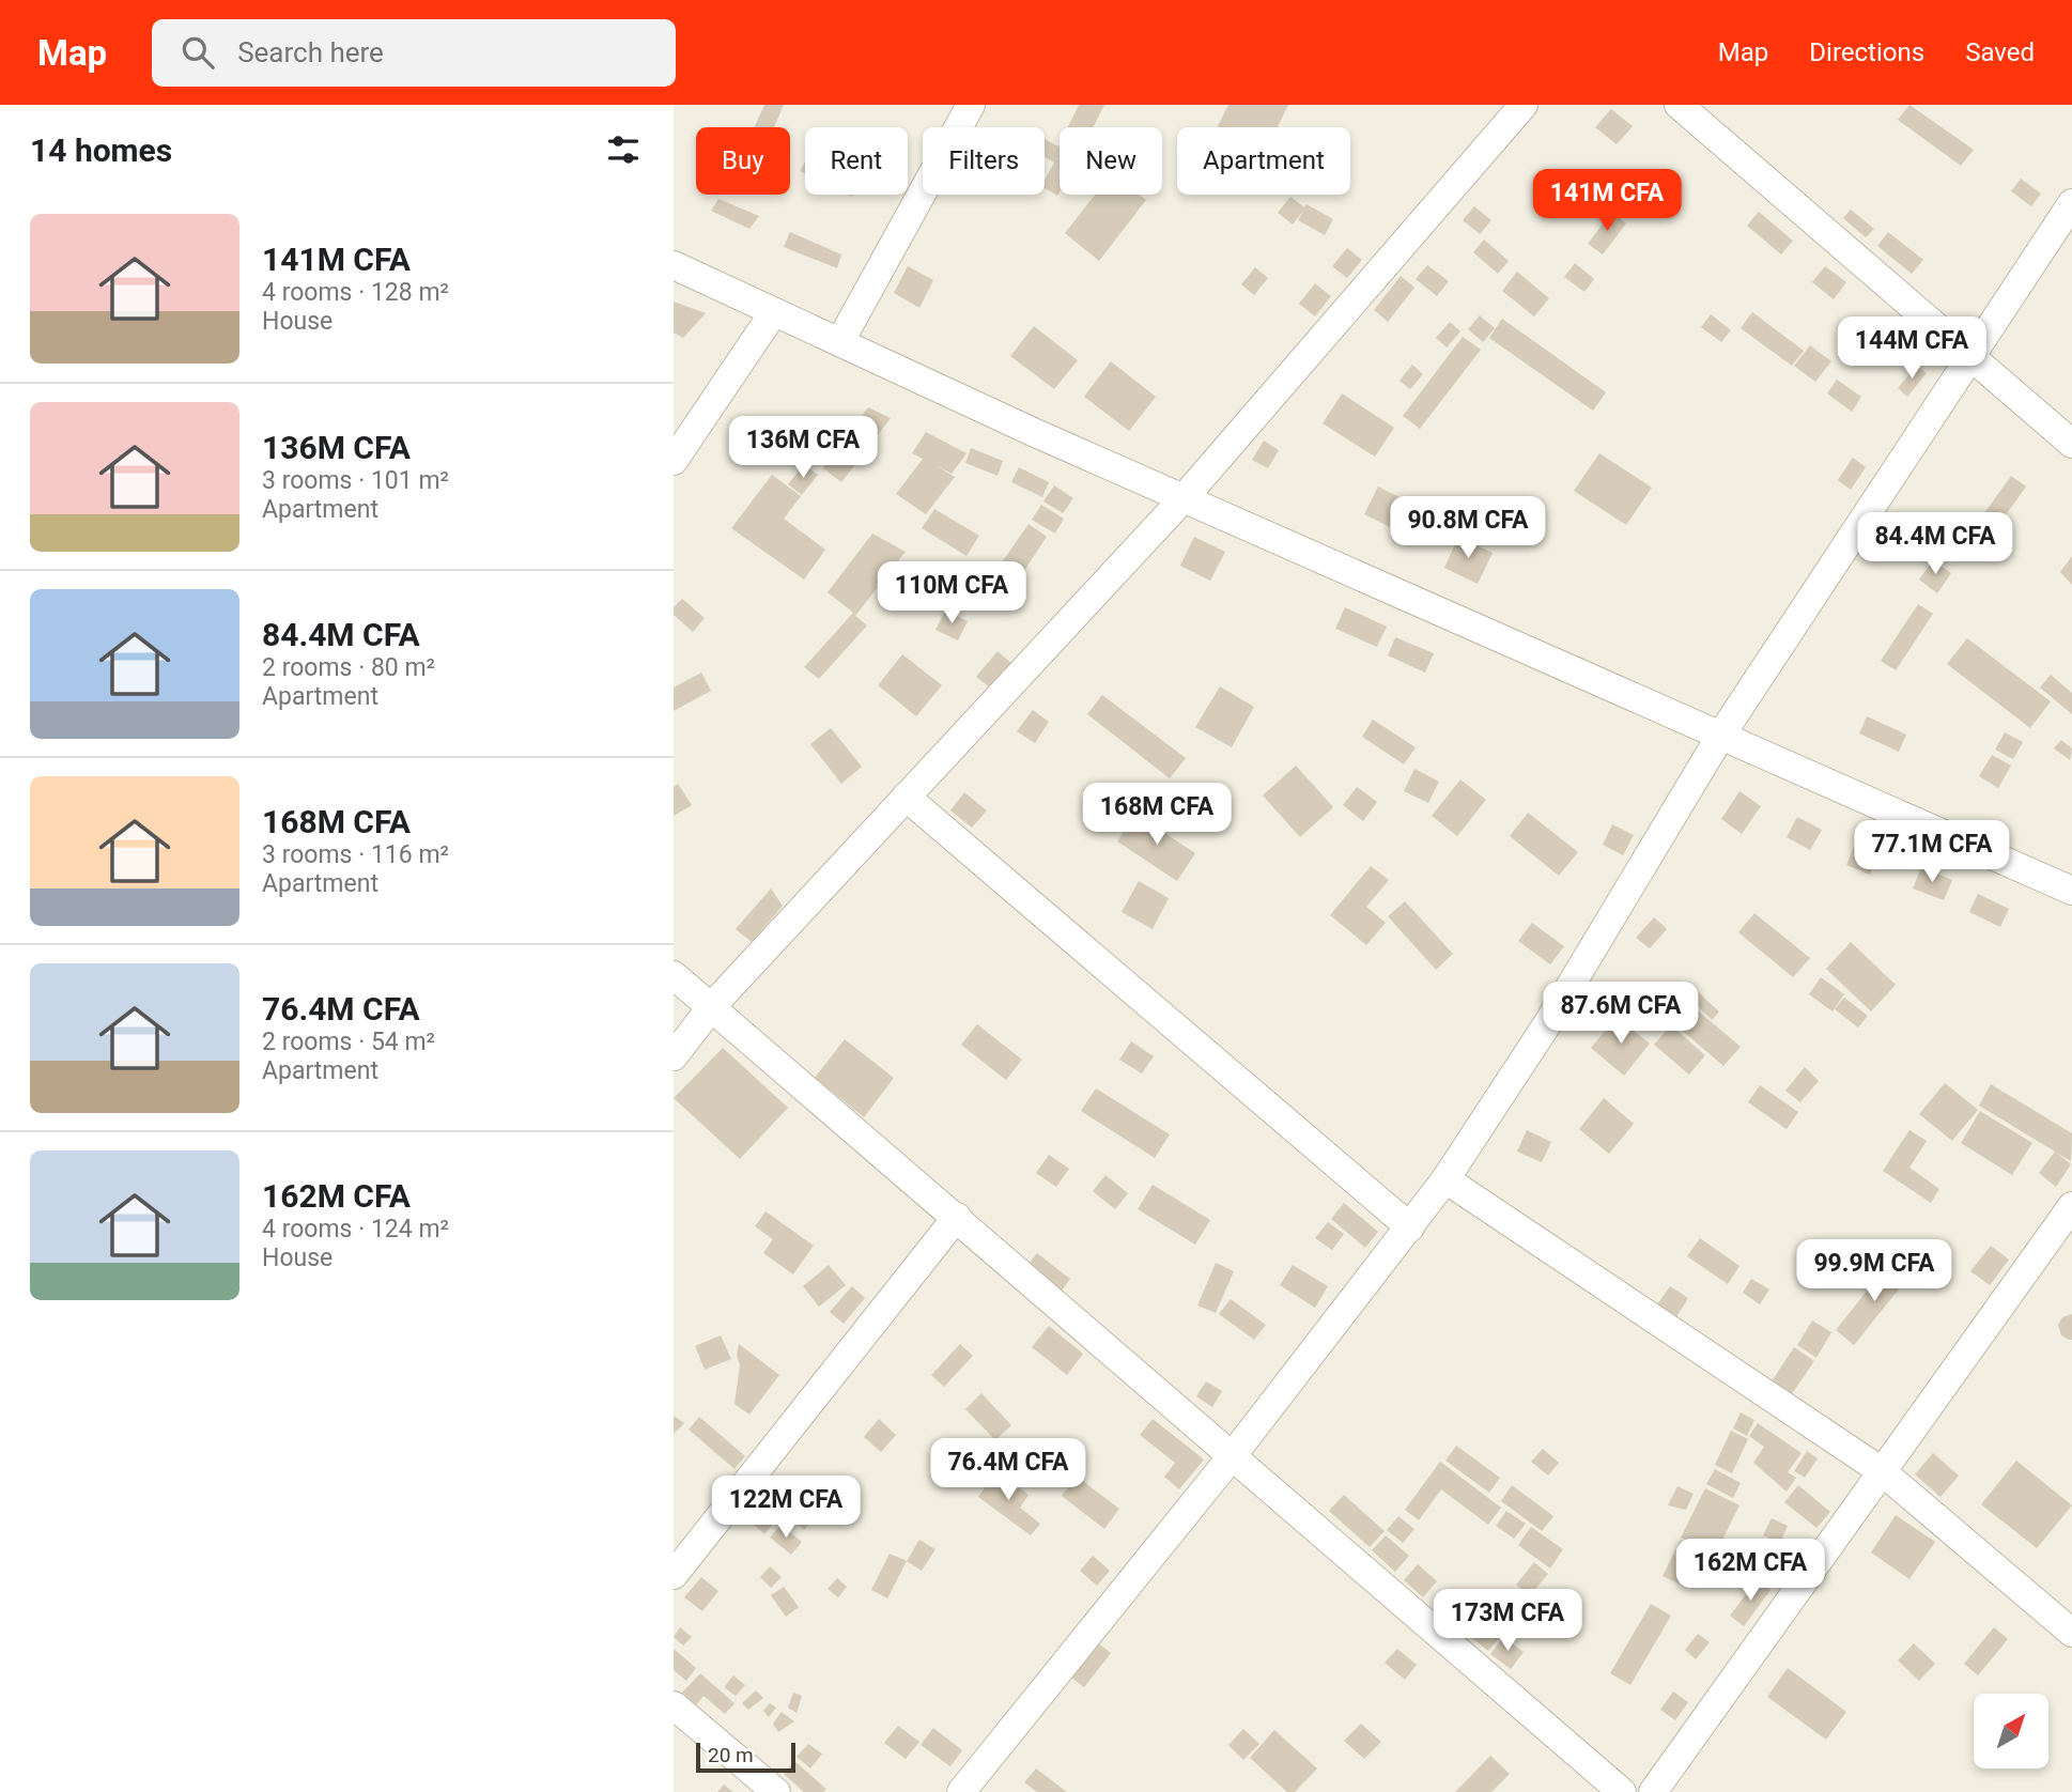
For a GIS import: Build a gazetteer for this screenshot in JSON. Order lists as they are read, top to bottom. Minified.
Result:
{"scale_bar":"20 m","north":"top right","page":{"header":"Map","search":"Search here","nav":["Map","Directions","Saved"],"heading":"14 homes","chip":["Buy","Rent","Filters","New","Apartment"],"price":["141M CFA","144M CFA","136M CFA","90.8M CFA","84.4M CFA","110M CFA","168M CFA","77.1M CFA","87.6M CFA","99.9M CFA","76.4M CFA","122M CFA","162M CFA","173M CFA"],"list":[{"name":"141M CFA","note":"4 rooms · 128 m² · House"},{"name":"136M CFA","note":"3 rooms · 101 m² · Apartment"},{"name":"84.4M CFA","note":"2 rooms · 80 m² · Apartment"},{"name":"168M CFA","note":"3 rooms · 116 m² · Apartment"},{"name":"76.4M CFA","note":"2 rooms · 54 m² · Apartment"},{"name":"162M CFA","note":"4 rooms · 124 m² · House"}],"scale":"20 m"}}
